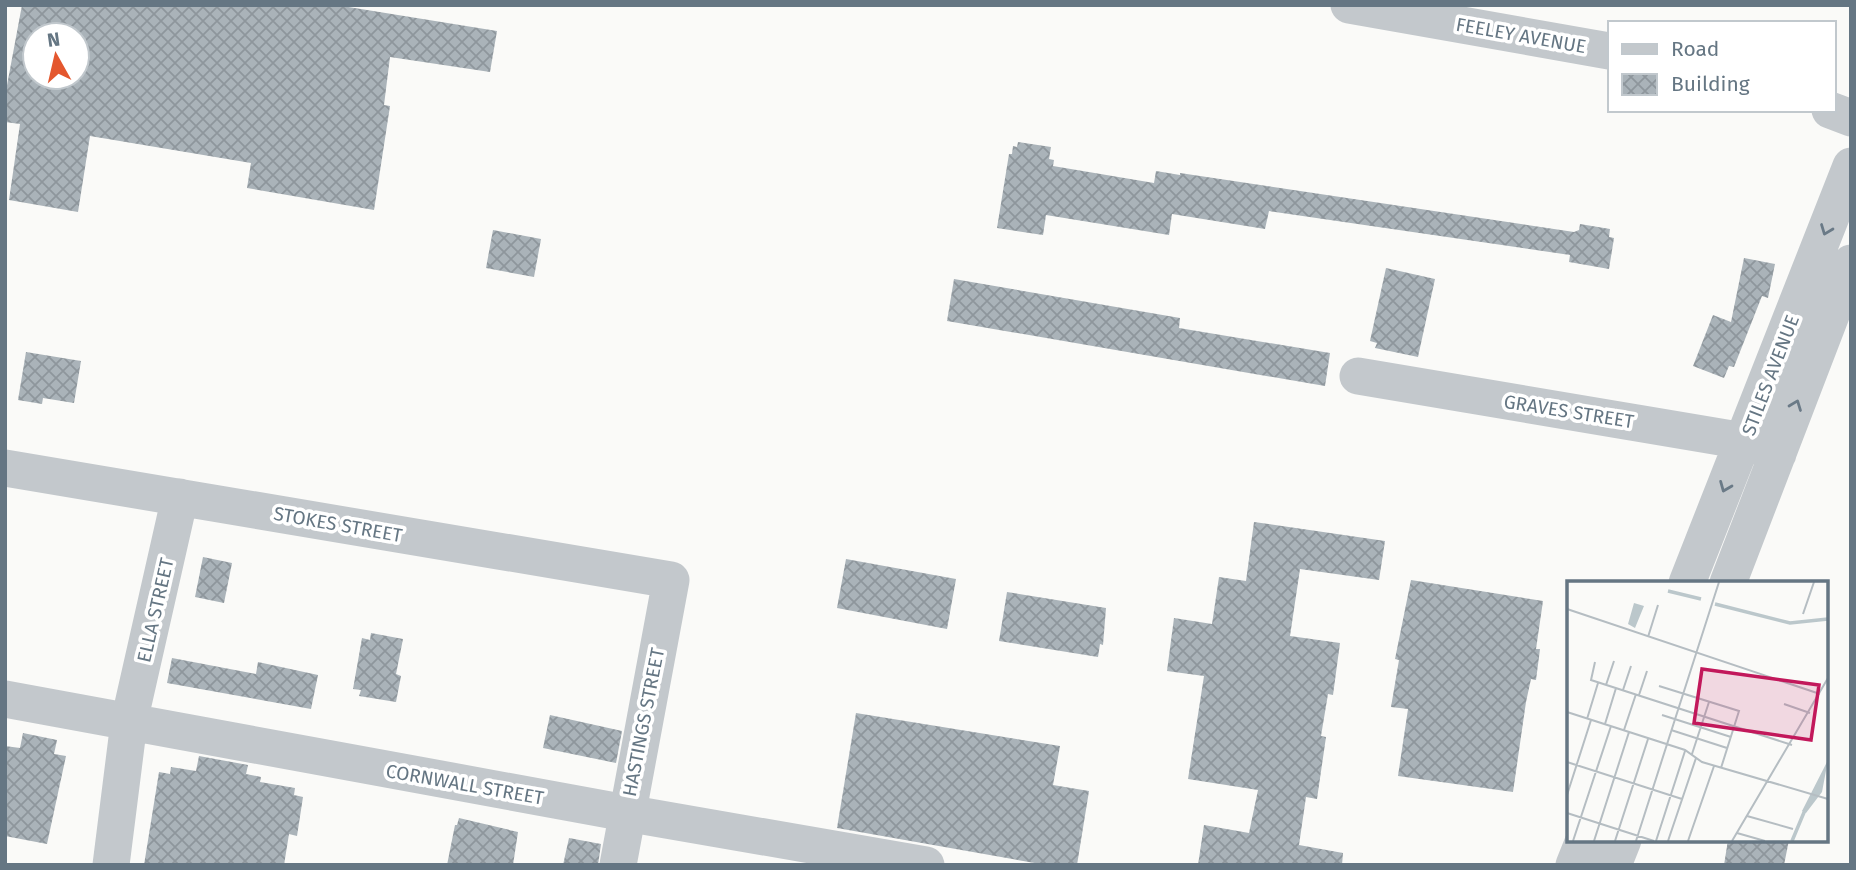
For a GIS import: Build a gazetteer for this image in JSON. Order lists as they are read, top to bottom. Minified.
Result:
{"streets":{"street":["FEELEY AVENUE","STILES AVENUE","GRAVES STREET","STOKES STREET","ELLA STREET","HASTINGS STREET","CORNWALL STREET"]},"crossings":[["STILES AVENUE","GRAVES STREET"],["STOKES STREET","ELLA STREET"],["STOKES STREET","HASTINGS STREET"],["ELLA STREET","CORNWALL STREET"],["HASTINGS STREET","CORNWALL STREET"]],"legend":["Road","Building"],"north":"top"}
